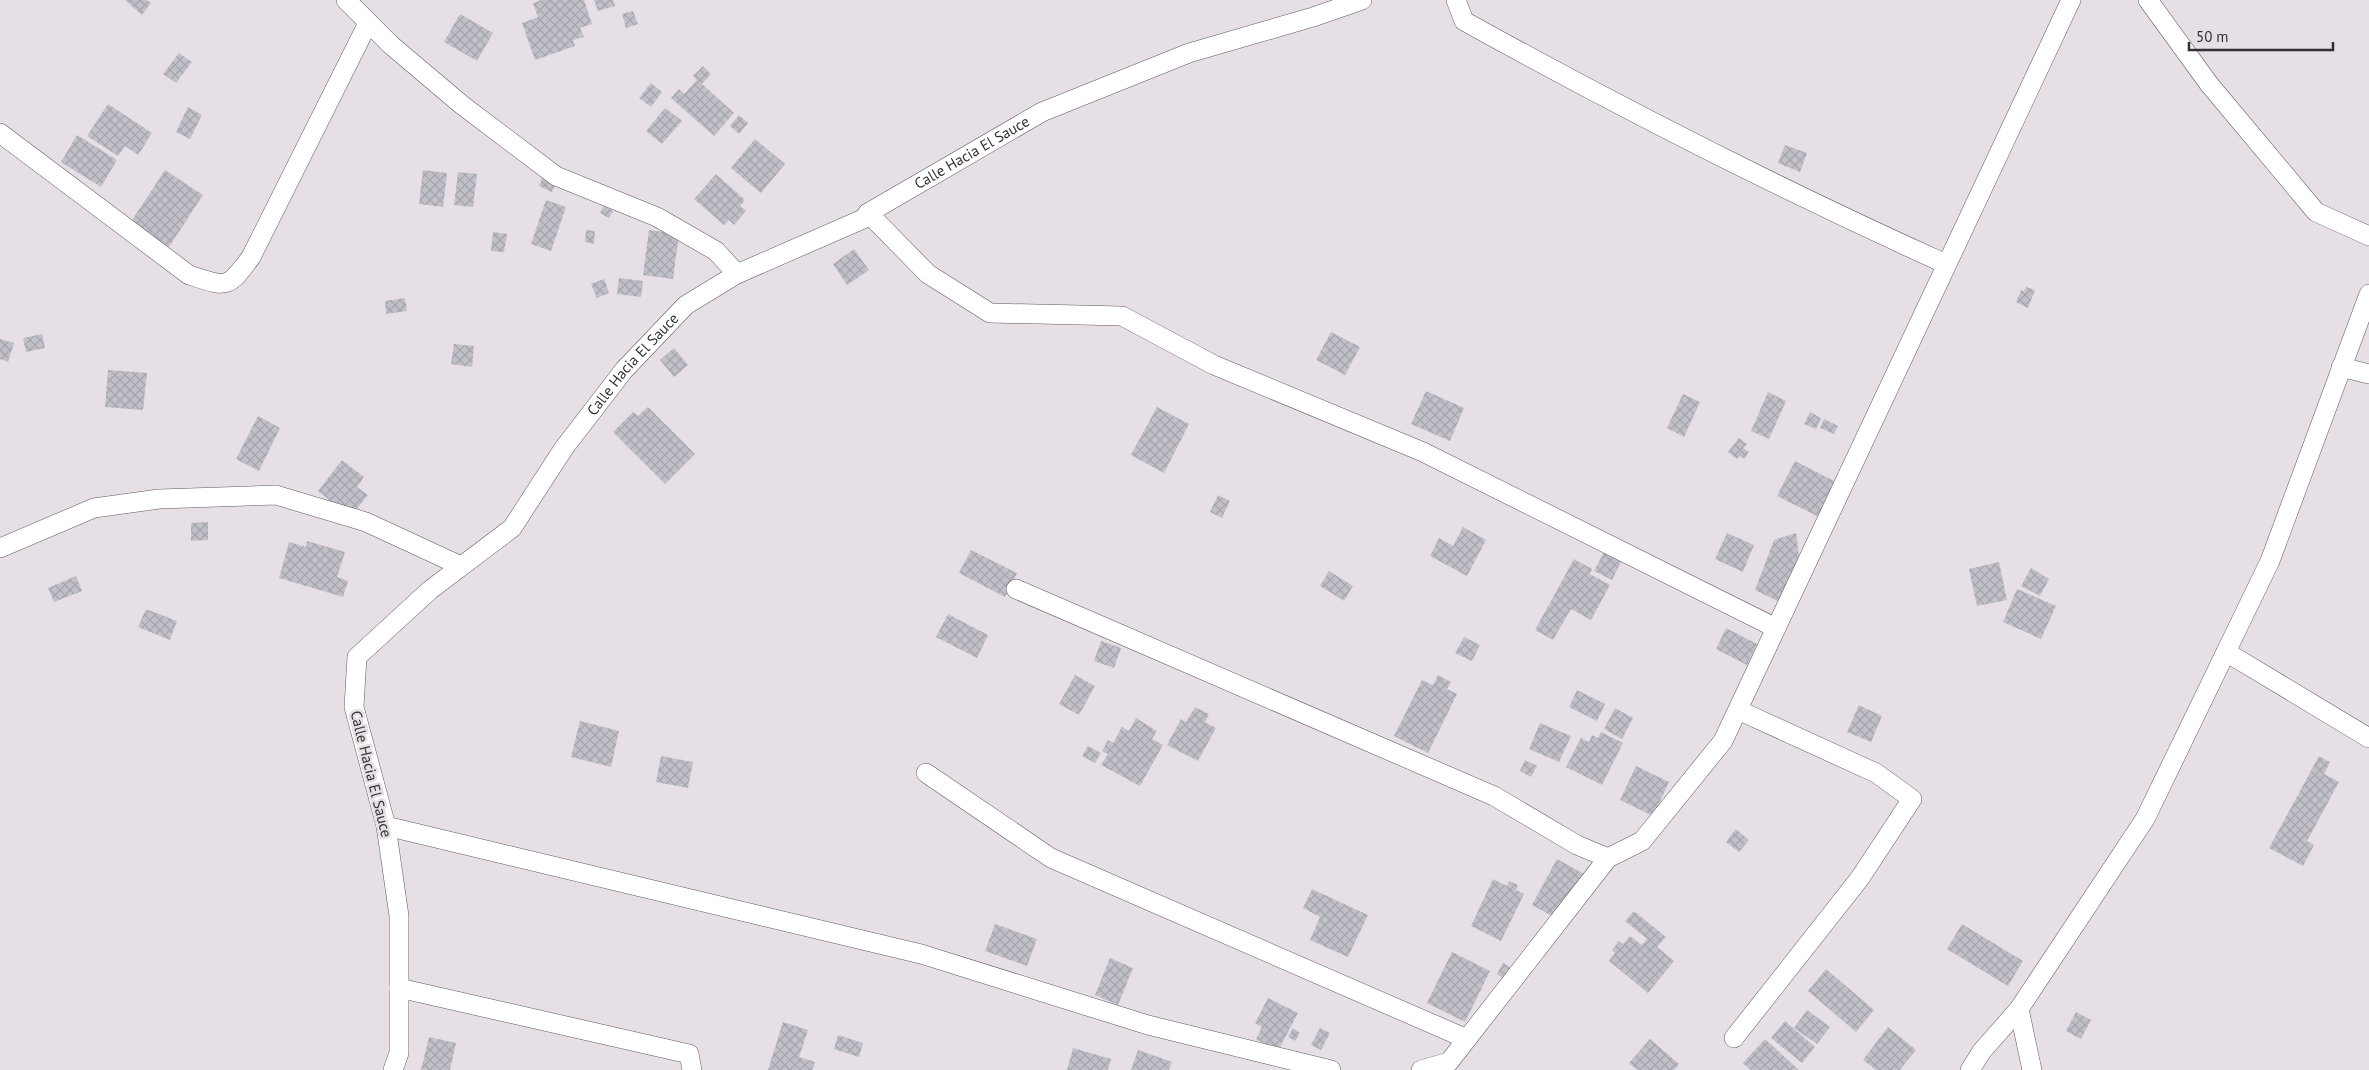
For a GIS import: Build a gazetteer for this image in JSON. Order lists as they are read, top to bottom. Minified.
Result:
{"streets":{"street":["Calle Hacia El Sauce"]},"scale_bar":"50 m"}
